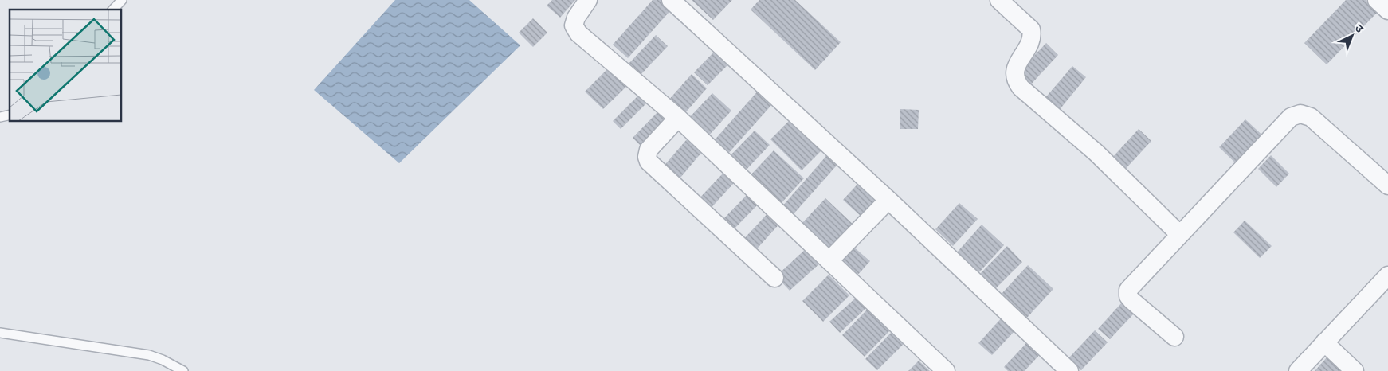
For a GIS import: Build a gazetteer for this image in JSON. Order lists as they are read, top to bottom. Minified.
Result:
{"north":"top right"}
